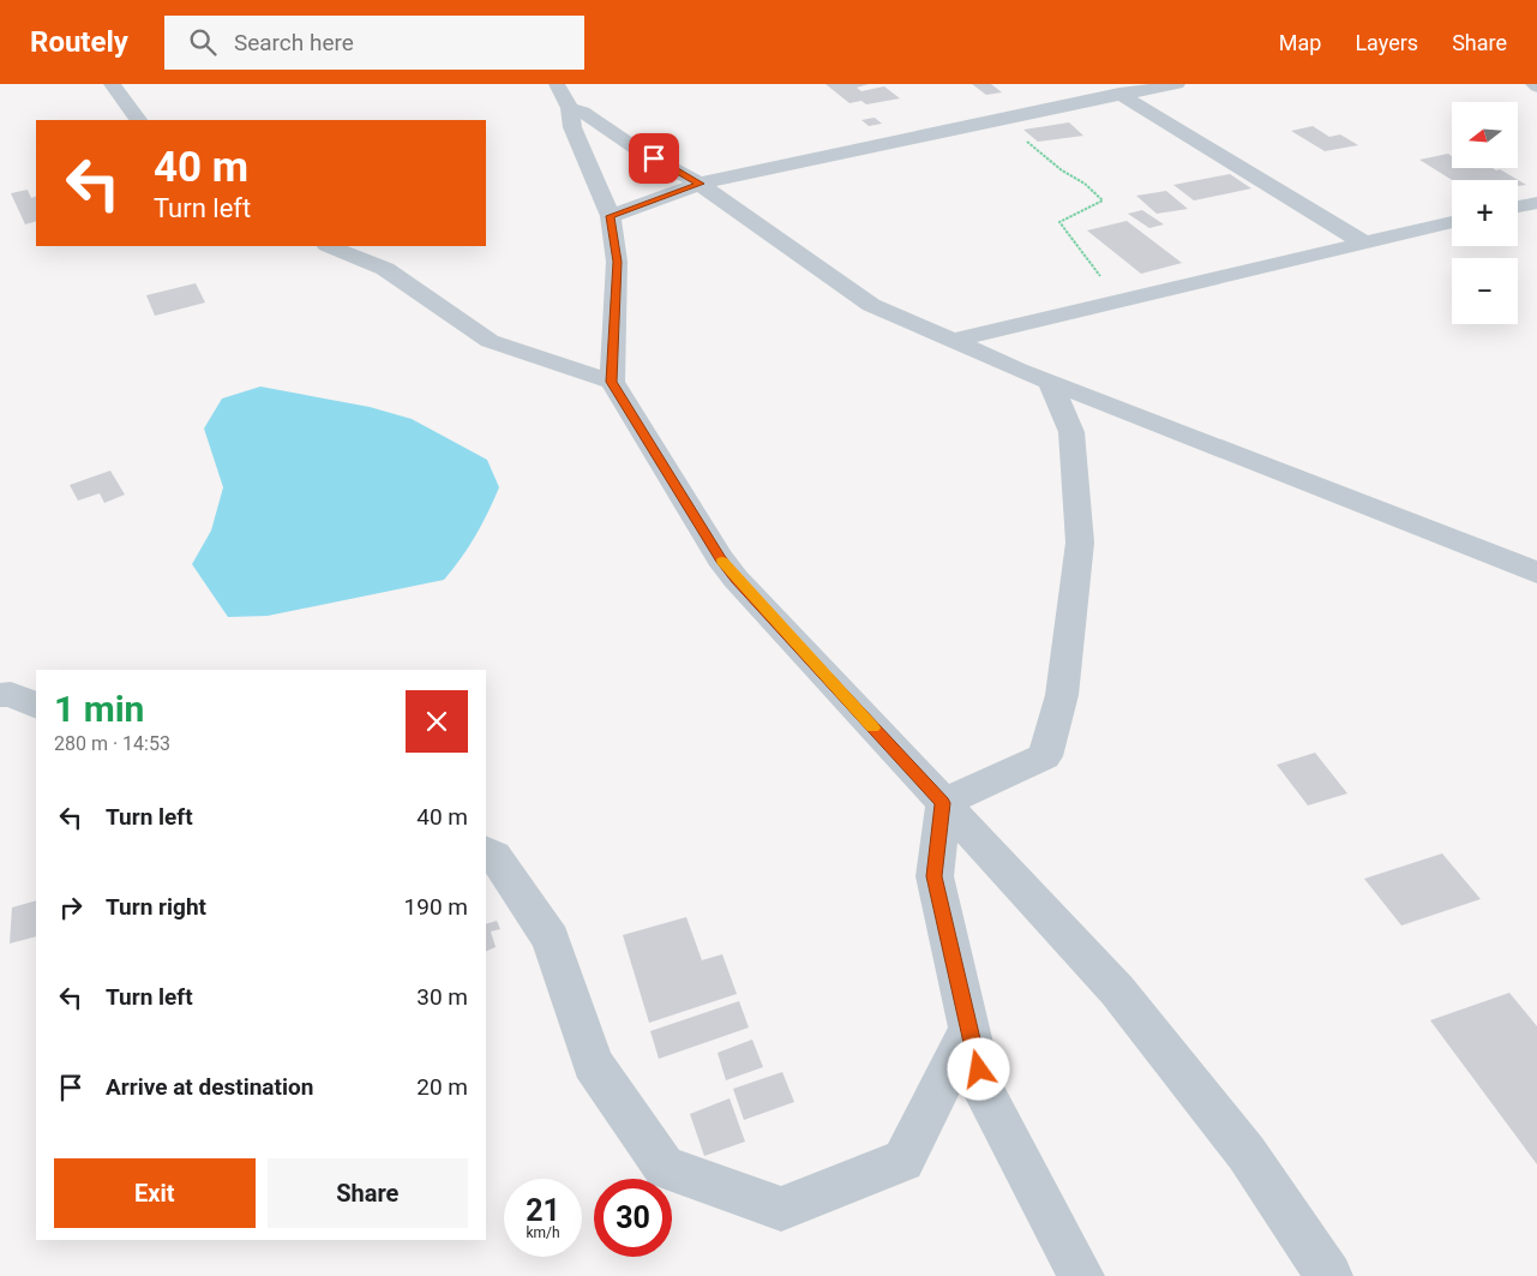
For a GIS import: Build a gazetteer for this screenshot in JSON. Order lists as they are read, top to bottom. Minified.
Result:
{"north":"left","page":{"header":"Routely","search":"Search here","nav":["Map","Layers","Share"],"map_buttons":["+","−"],"turn":["40 m","Turn left"],"heading":["1 min","280 m · 14:53"],"list":[{"name":"Turn left","value":"40 m"},{"name":"Turn right","value":"190 m"},{"name":"Turn left","value":"30 m"},{"name":"Arrive at destination","value":"20 m"}],"buttons":["Exit","Share"],"speed":"21 km/h","limit":"30"}}
